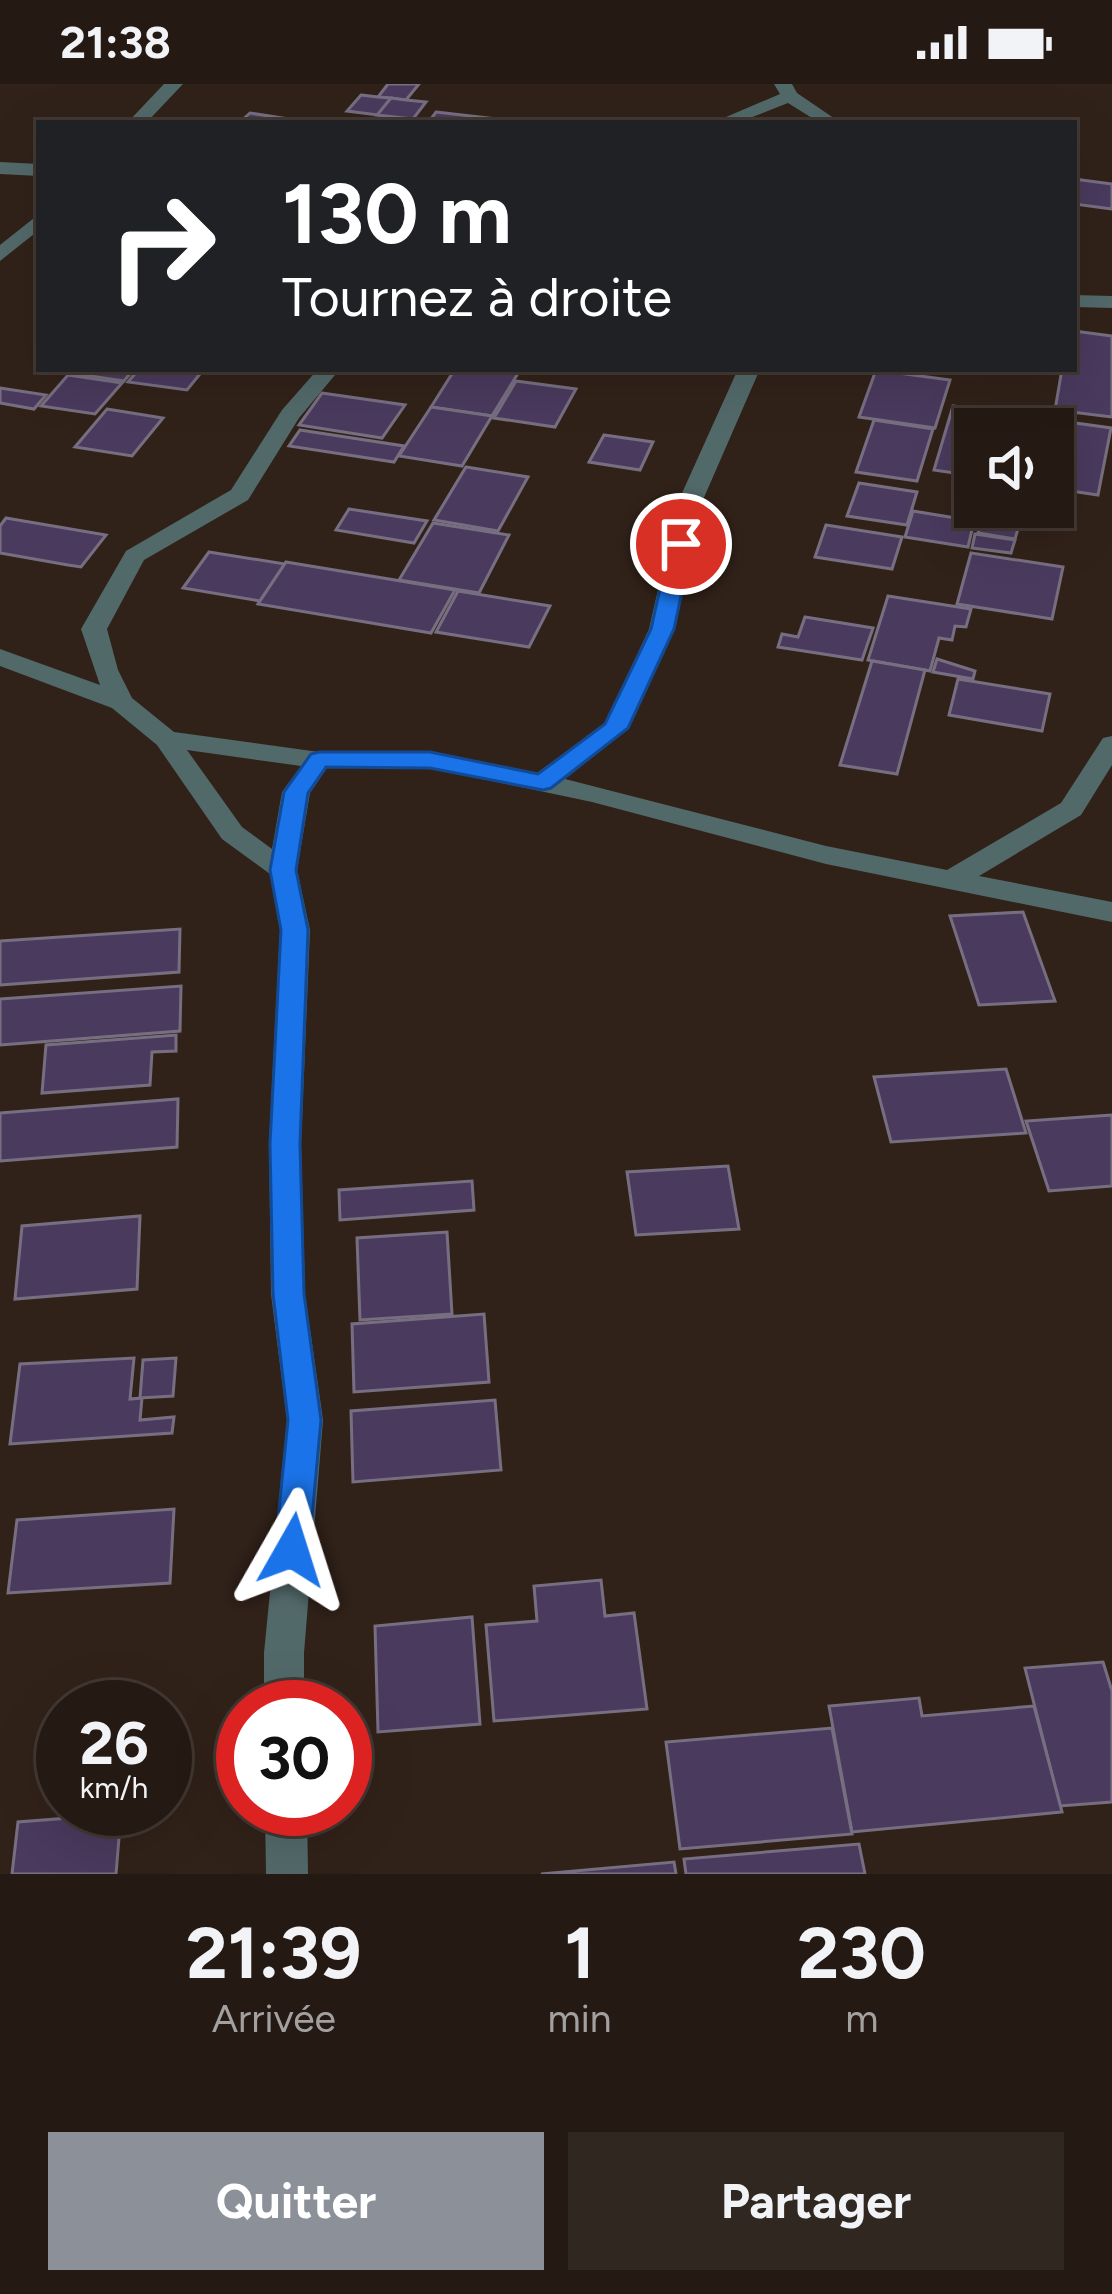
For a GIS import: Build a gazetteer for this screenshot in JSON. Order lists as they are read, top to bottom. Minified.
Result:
{"page":{"status":"21:38","turn":["130 m","Tournez à droite"],"speed":"26 km/h","limit":"30","eta":["21:39","Arrivée","1","min","230","m"],"buttons":["Quitter","Partager"]}}
